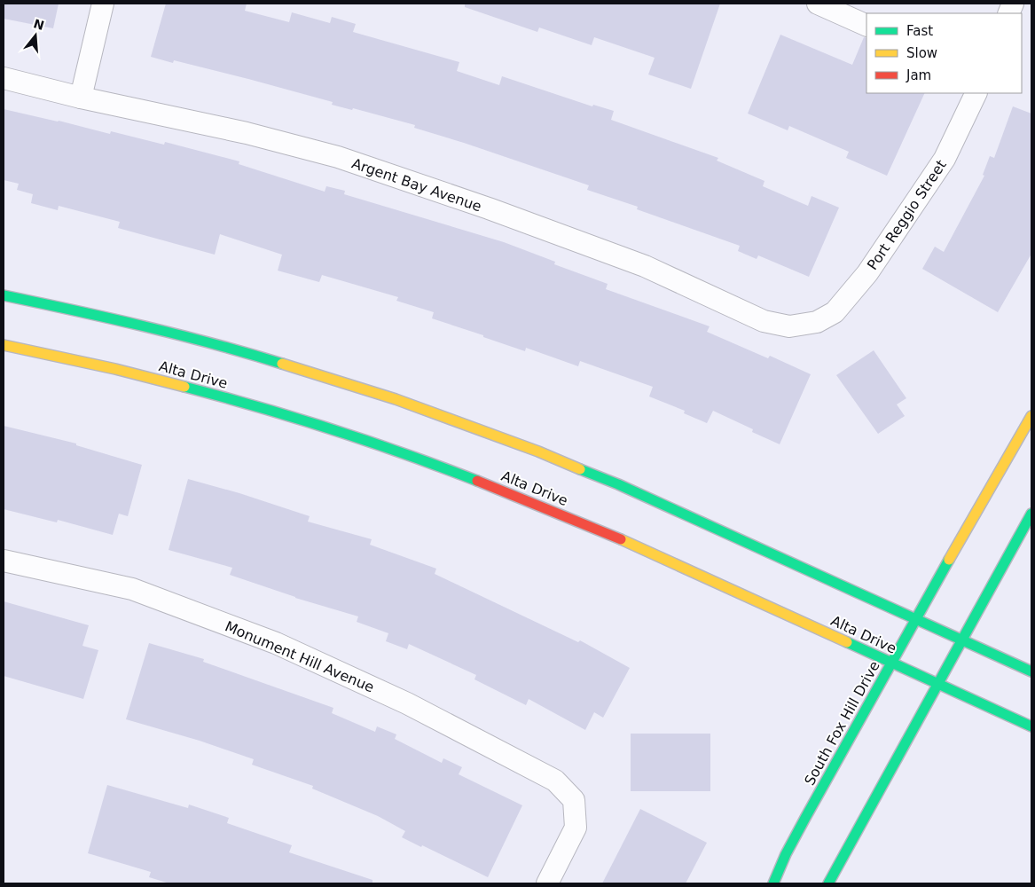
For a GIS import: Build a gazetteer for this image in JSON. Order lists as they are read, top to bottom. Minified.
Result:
{"streets":{"main road":["Alta Drive","South Fox Hill Drive"],"street":["Argent Bay Avenue","Port Reggio Street","Monument Hill Avenue"]},"crossings":[["Argent Bay Avenue","Port Reggio Street"],["Alta Drive","South Fox Hill Drive"]],"legend":["Fast","Slow","Jam"],"north":"top"}
